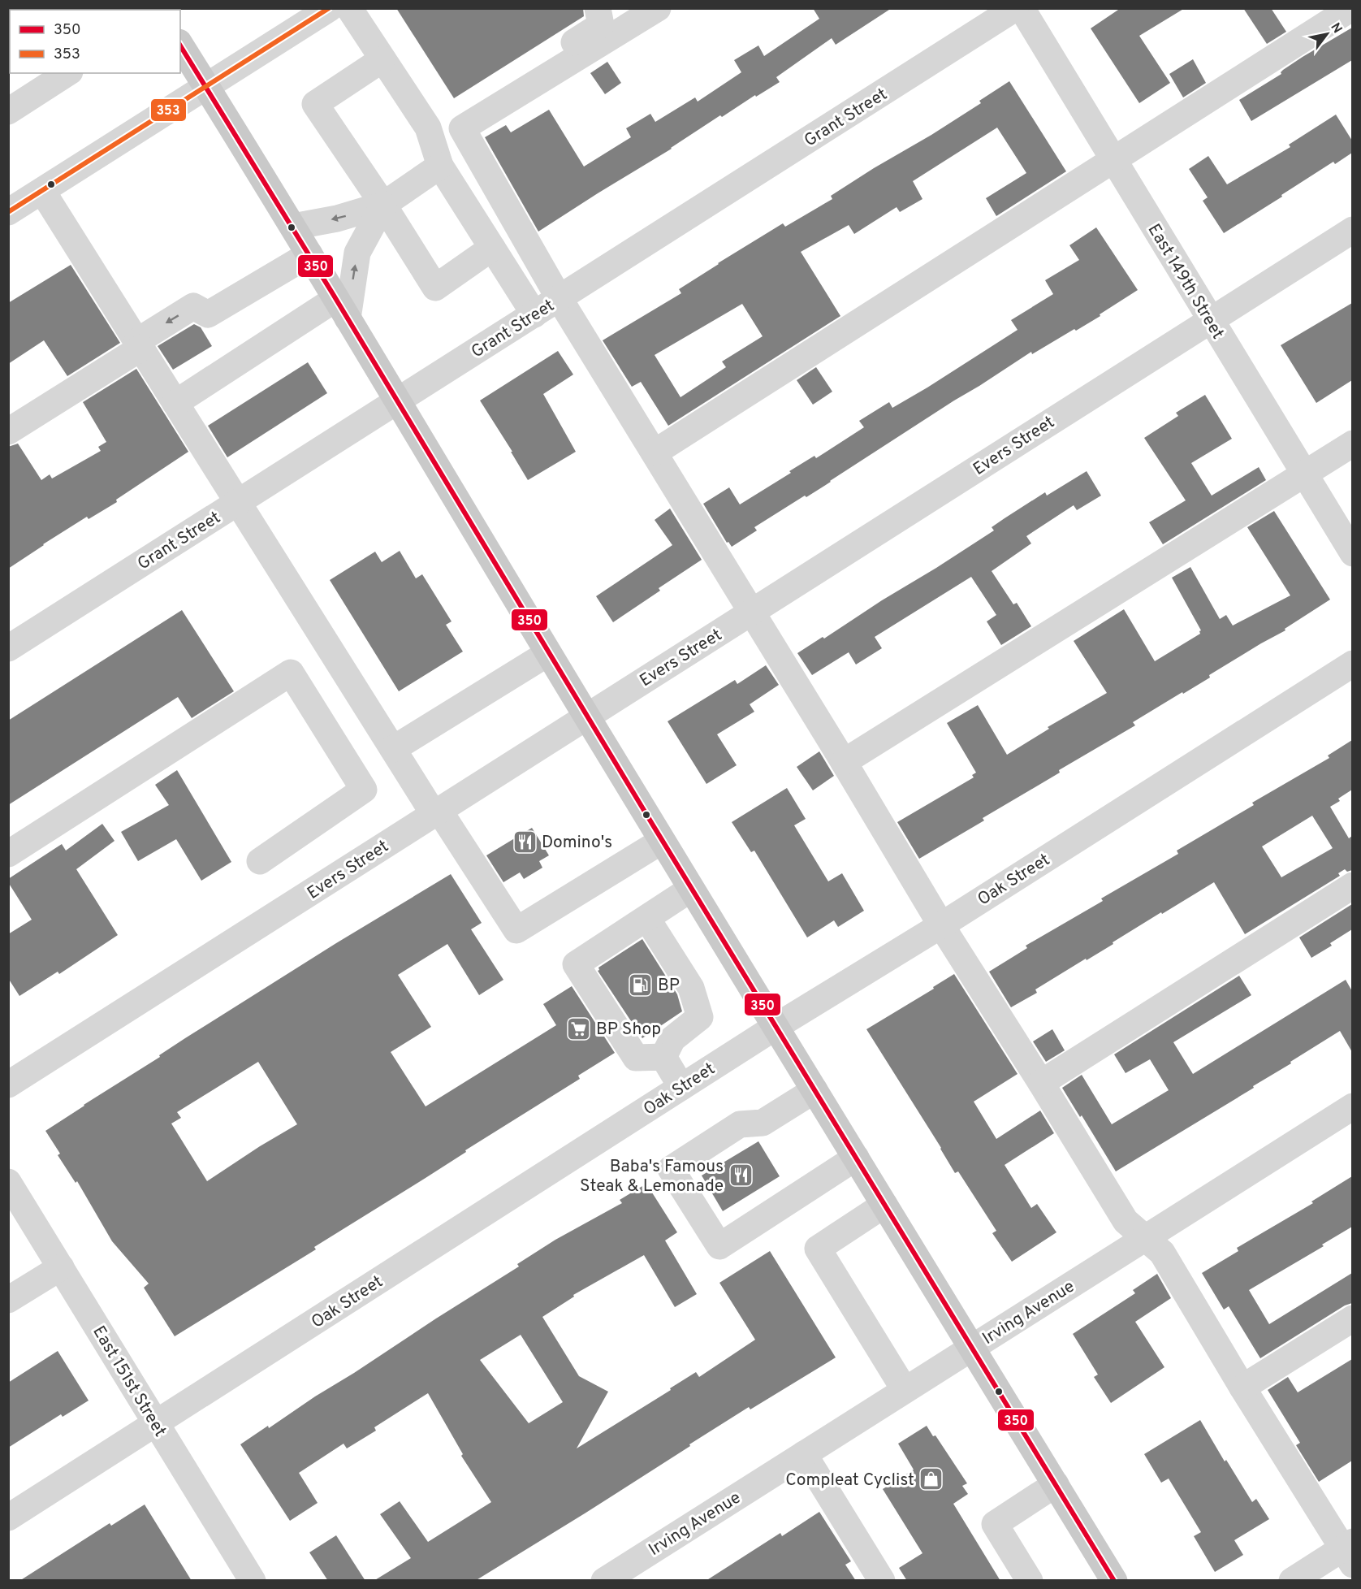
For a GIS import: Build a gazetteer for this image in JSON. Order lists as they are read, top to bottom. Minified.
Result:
{"streets":{"street":["Grant Street","East 149th Street","Evers Street","Oak Street","Irving Avenue","East 151st Street"]},"crossings":[["East 149th Street","Evers Street"],["Oak Street","East 151st Street"]],"places":{"restaurant":["Domino's","Baba's Famous Steak & Lemonade"],"fuel station":["BP"],"supermarket":["BP Shop"],"shop":["Compleat Cyclist"]},"lines":["transit line 353","transit line 350"],"legend":["350","353"],"north":"top right"}
